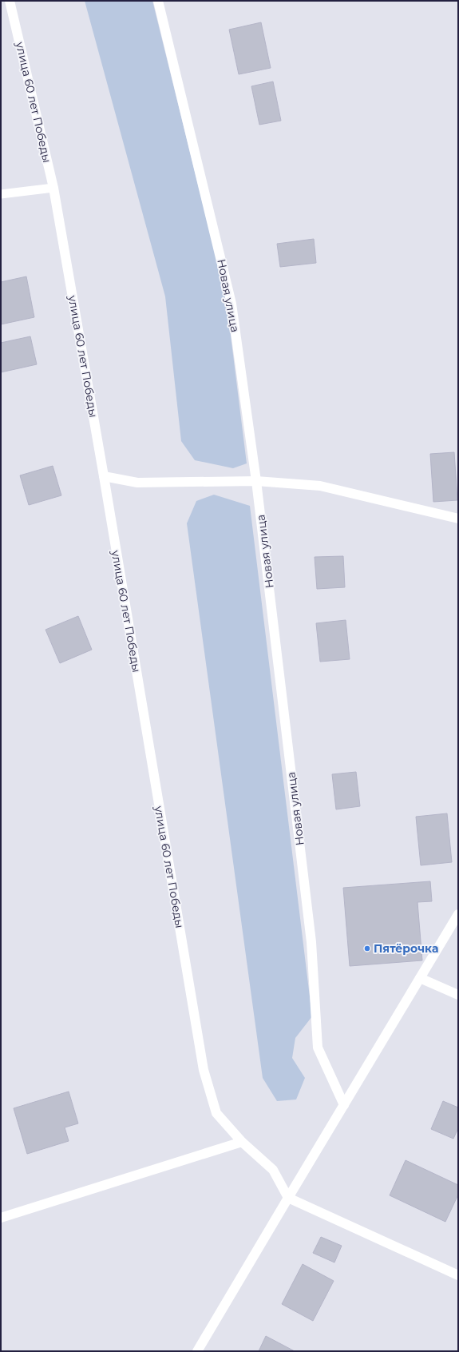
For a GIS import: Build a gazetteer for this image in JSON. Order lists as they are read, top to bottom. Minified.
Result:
{"streets":{"street":["улица 60 лет Победы","Новая улица"]},"places":["Пятёрочка"]}
